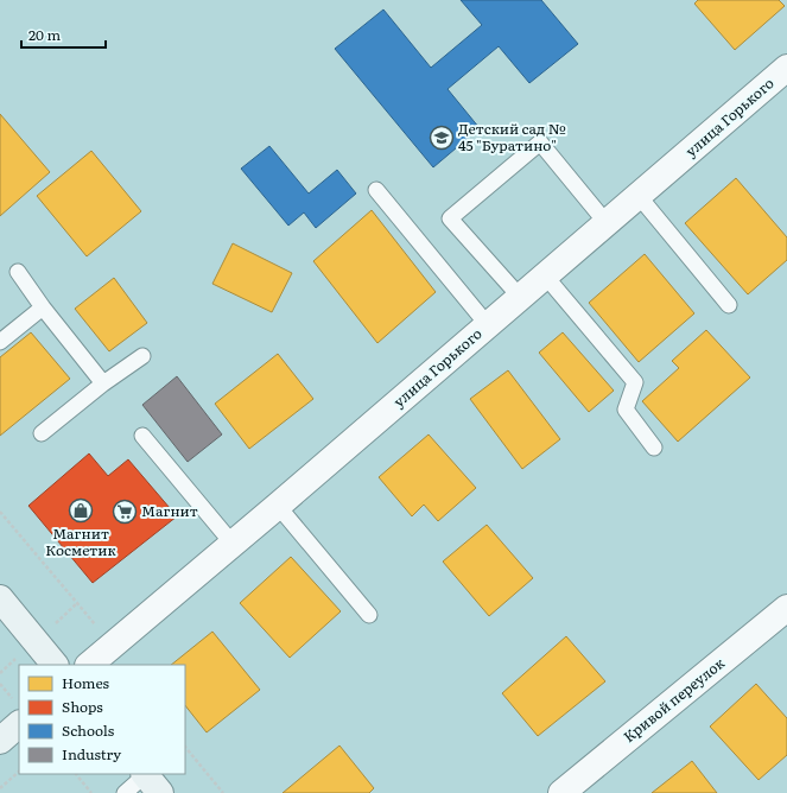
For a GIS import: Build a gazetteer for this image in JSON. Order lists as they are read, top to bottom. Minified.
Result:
{"streets":{"street":["улица Горького","Кривой переулок"]},"places":{"school or university":["Детский сад № 45 \"Буратино\""],"shop":["Магнит Косметик"],"supermarket":["Магнит"]},"legend":["Homes","Shops","Schools","Industry"],"scale_bar":"20 m"}
